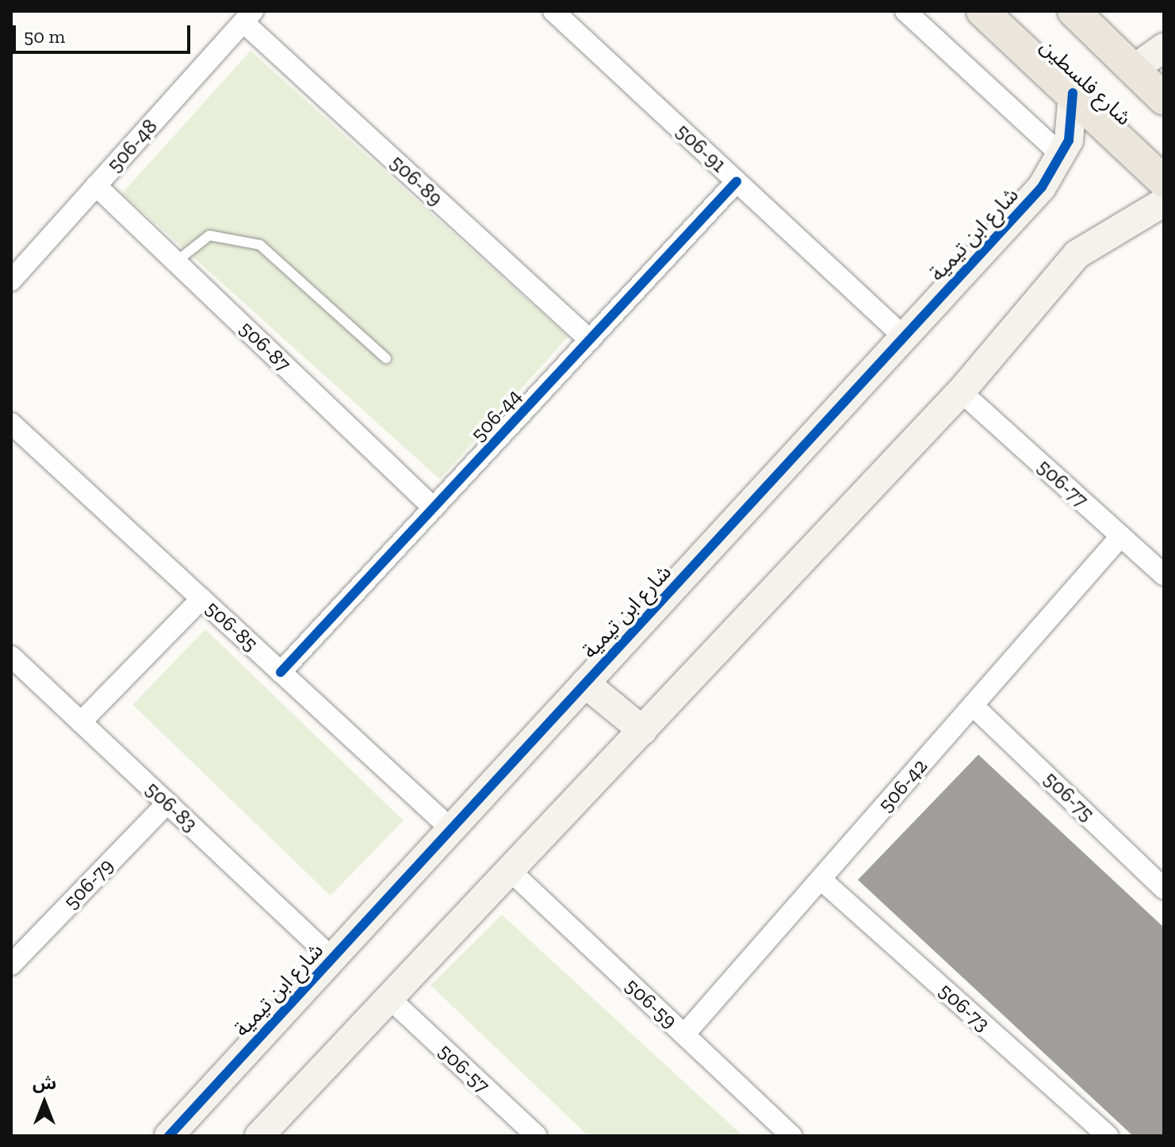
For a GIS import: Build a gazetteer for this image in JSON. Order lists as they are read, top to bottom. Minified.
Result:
{"streets":{"main road":["شارع فلسطين"],"street":["506-48","506-91","506-89","شارع ابن تيمية","506-87","506-44","506-77","506-85","506-42","506-75","506-83","506-79","506-59","506-73","506-57"]},"crossings":[["شارع فلسطين","شارع ابن تيمية"],["506-48","506-89"],["506-48","506-87"],["506-91","شارع ابن تيمية"],["506-91","506-44"],["506-89","506-44"],["شارع ابن تيمية","506-85"],["شارع ابن تيمية","506-83"],["506-87","506-44"],["506-44","506-85"],["506-77","506-42"],["506-42","506-75"],["506-42","506-59"],["506-42","506-73"],["506-83","506-79"]],"scale_bar":"50 m","north":"top"}
